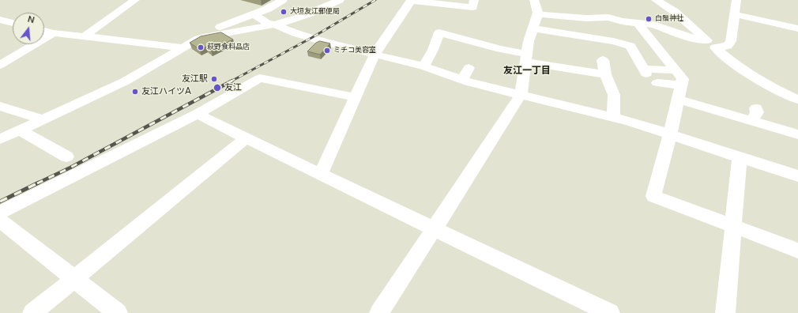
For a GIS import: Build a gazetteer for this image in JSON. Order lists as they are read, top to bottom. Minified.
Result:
{"districts":["友江一丁目"],"places":["大垣友江郵便局","白鬚神社","萩野食料品店","ミチコ美容室","友江駅","友江","友江ハイツA"],"north":"top"}
